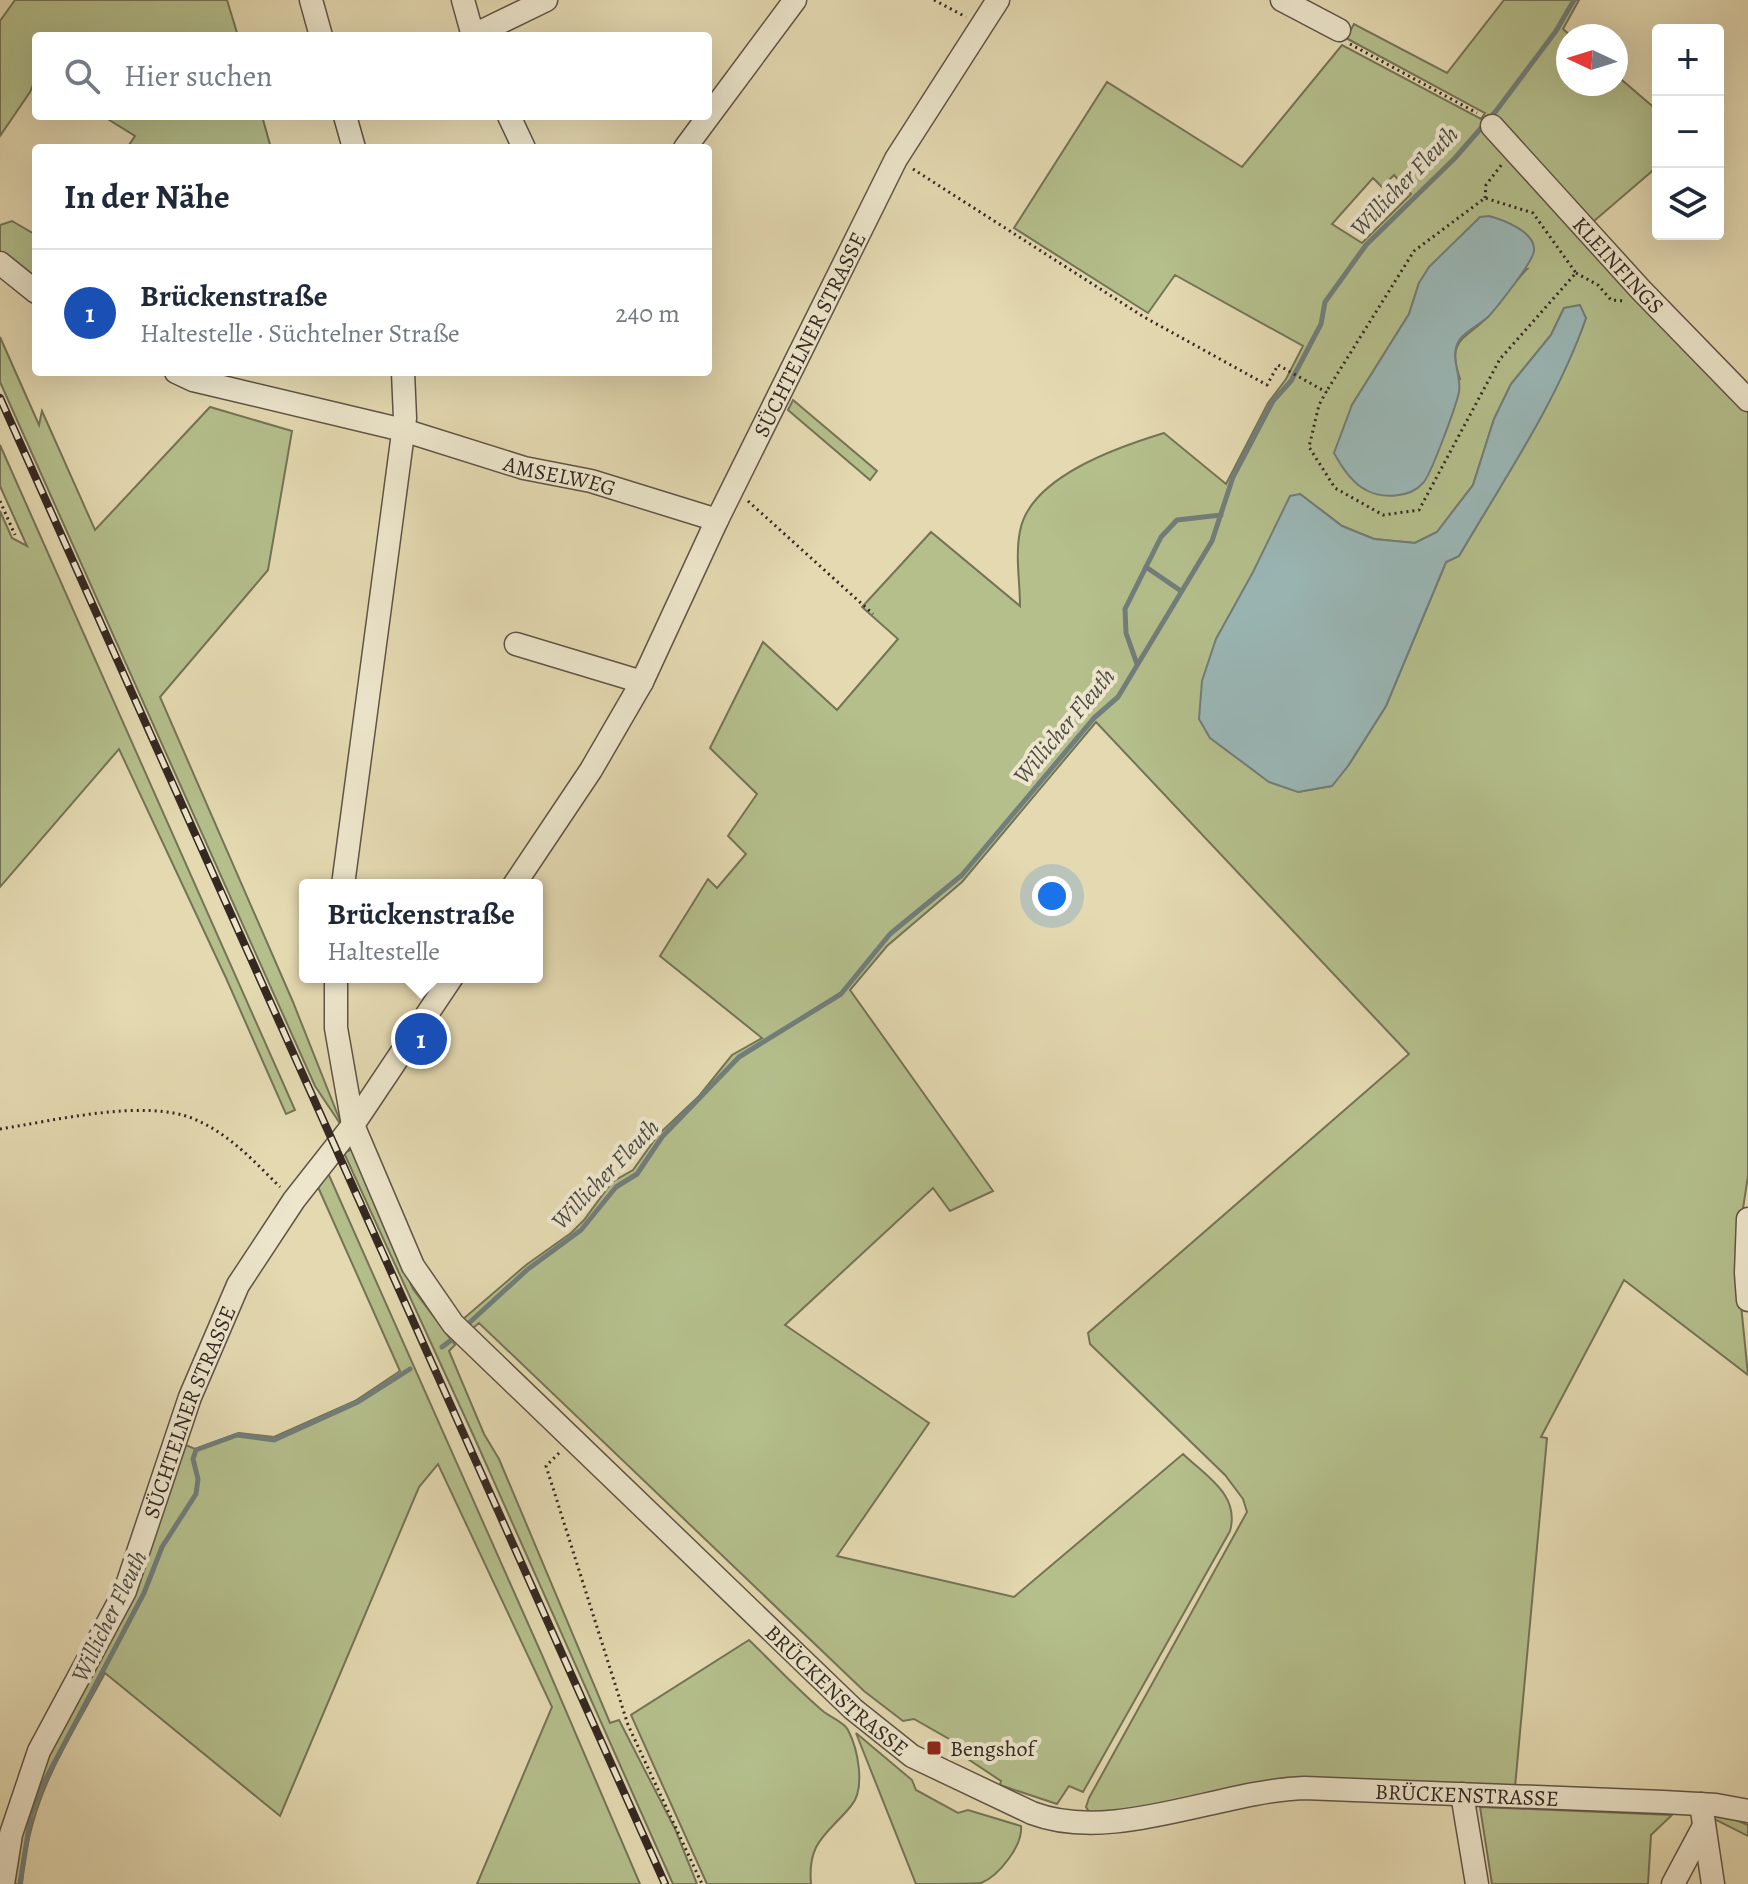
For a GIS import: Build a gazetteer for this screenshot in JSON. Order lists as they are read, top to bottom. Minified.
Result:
{"streets":{"street":["KLEINFINGS","SÜCHTELNER STRASSE","AMSELWEG","BRÜCKENSTRASSE"]},"crossings":[["SÜCHTELNER STRASSE","AMSELWEG"],["SÜCHTELNER STRASSE","BRÜCKENSTRASSE"]],"water":["Willicher Fleuth"],"places":{"transit":["Bengshof"]},"north":"left","page":{"map_buttons":["+","−"],"search":"Hier suchen","heading":"In der Nähe","list":[{"mark":"1","name":"Brückenstraße","note":"Haltestelle · Süchtelner Straße","value":"240 m"}],"popup":["Brückenstraße","Haltestelle"],"pins":"1"}}
